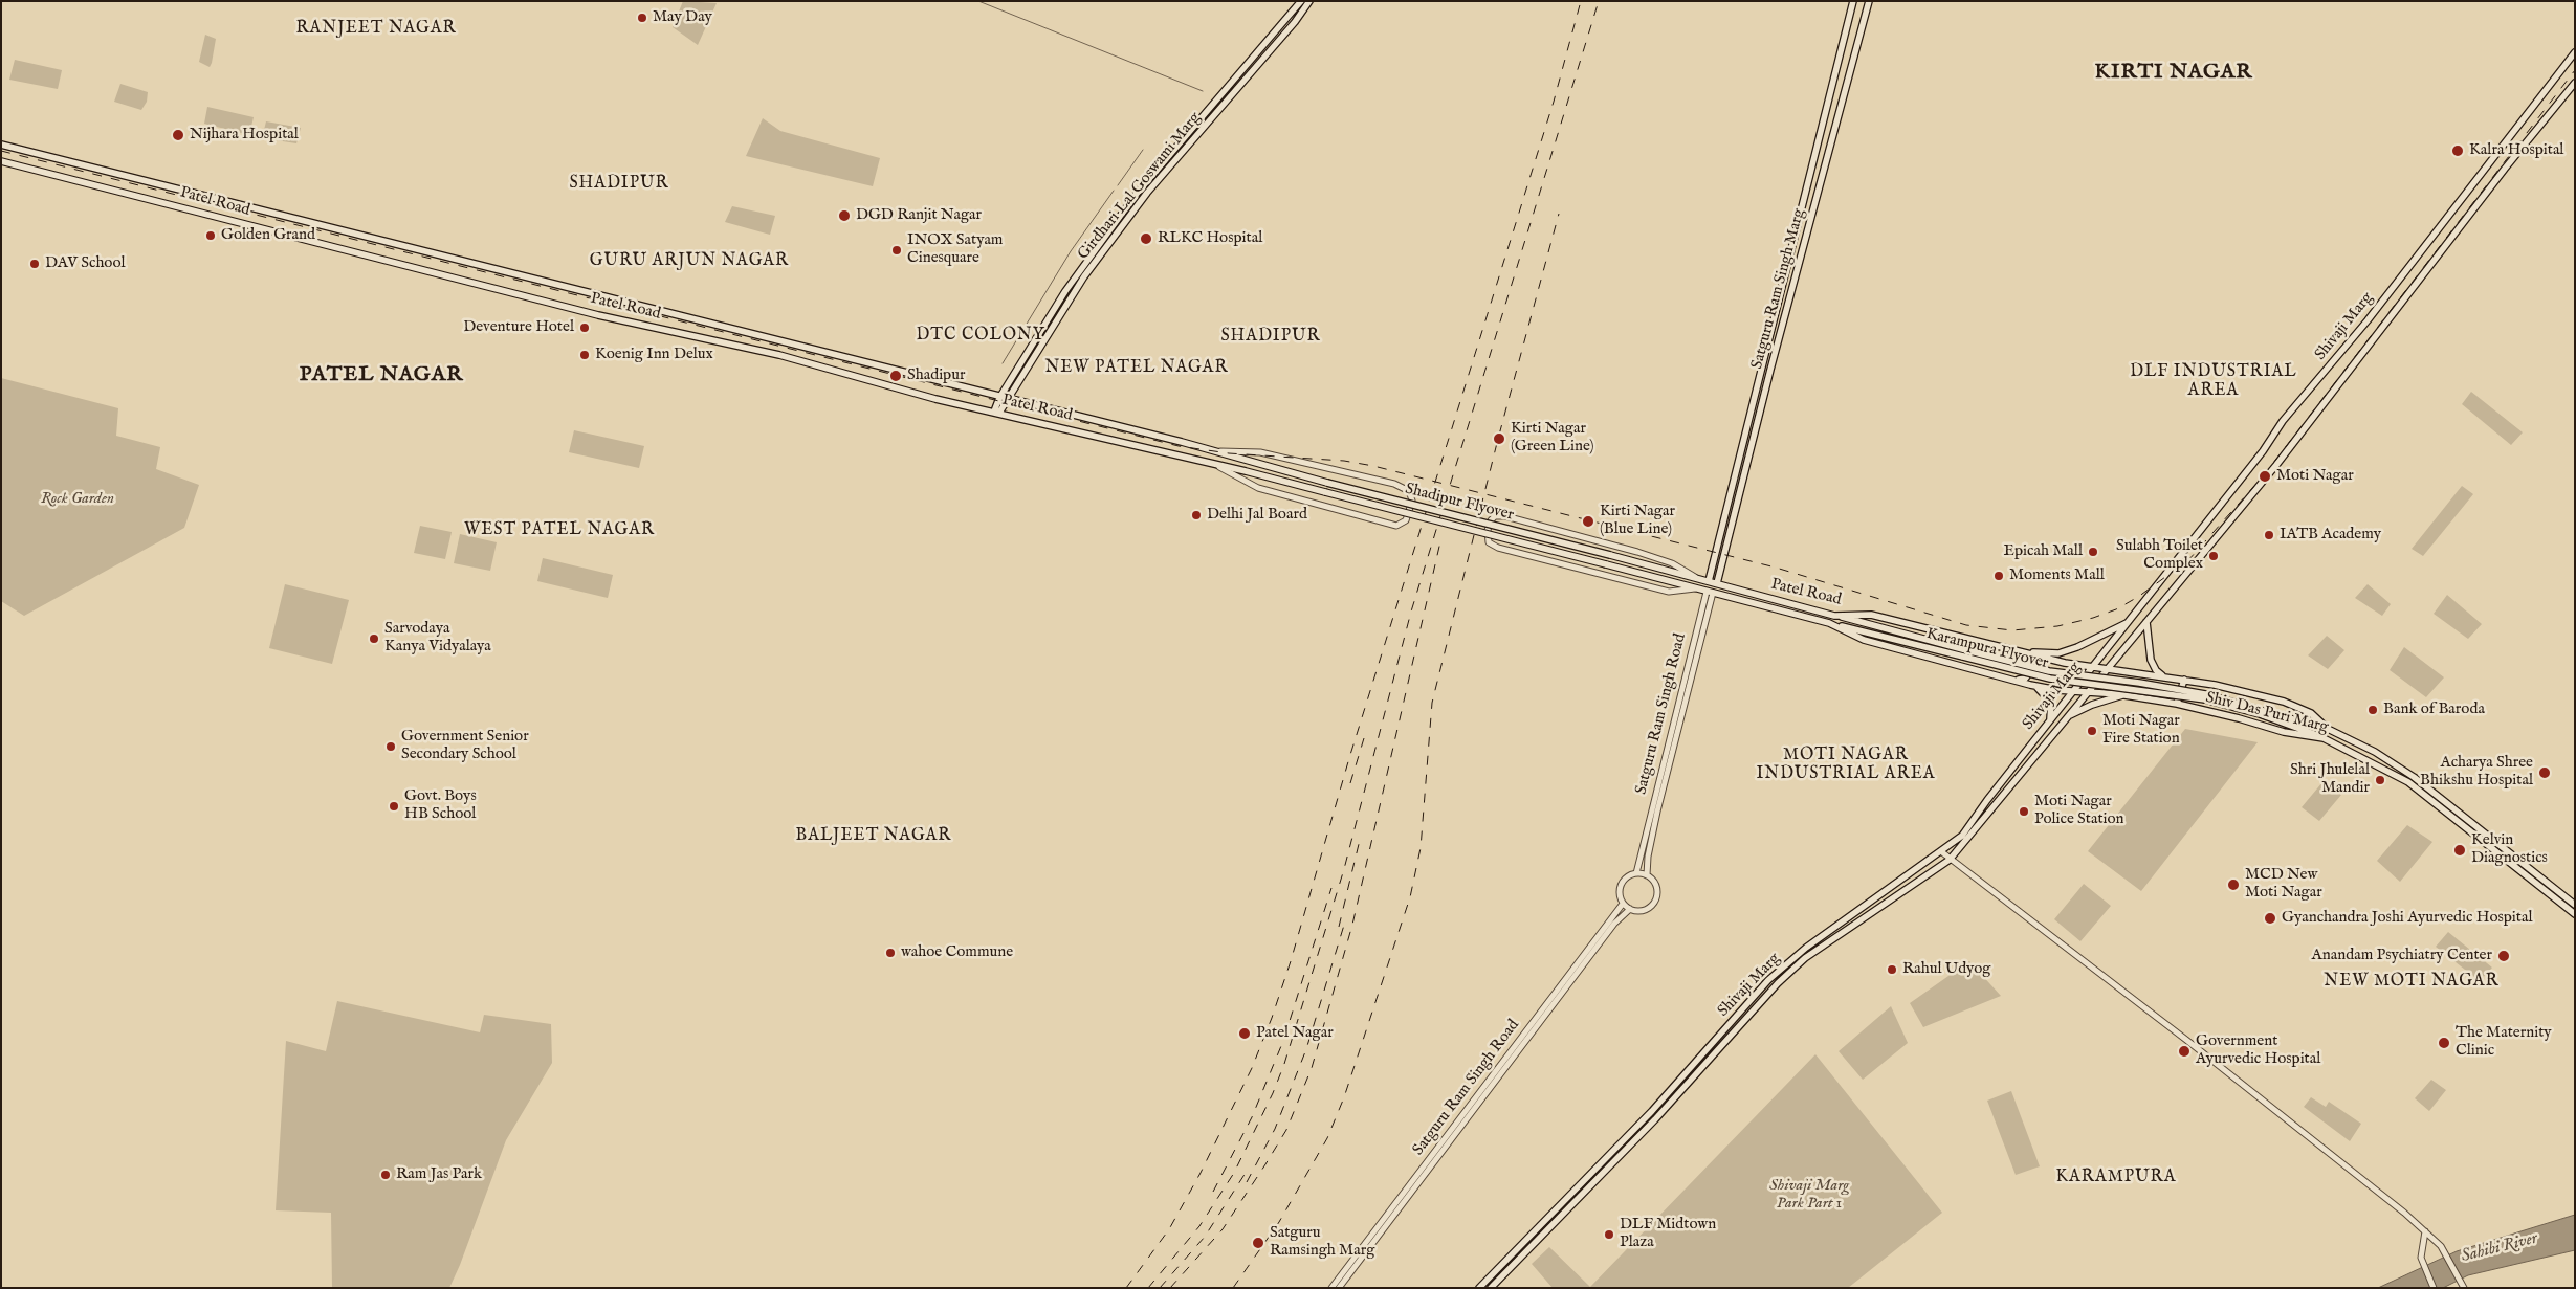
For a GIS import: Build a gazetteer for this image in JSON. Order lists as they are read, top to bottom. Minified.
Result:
{"streets":{"main road":["Girdhari Lal Goswami Marg","Patel Road","Satguru Ram Singh Marg","Shivaji Marg","Shadipur Flyover","Karampura Flyover","Shiv Das Puri Marg"],"street":["Satguru Ram Singh Road"]},"crossings":[["Girdhari Lal Goswami Marg","Patel Road"],["Patel Road","Satguru Ram Singh Marg"],["Patel Road","Shivaji Marg"],["Patel Road","Shadipur Flyover"],["Patel Road","Karampura Flyover"],["Patel Road","Shiv Das Puri Marg"],["Patel Road","Satguru Ram Singh Road"],["Shivaji Marg","Shiv Das Puri Marg"],["Karampura Flyover","Shiv Das Puri Marg"]],"districts":["RANJEET NAGAR","KIRTI NAGAR","SHADIPUR","GURU ARJUN NAGAR","DTC COLONY","SHADIPUR","NEW PATEL NAGAR","DLF INDUSTRIAL AREA","PATEL NAGAR","WEST PATEL NAGAR","MOTI NAGAR INDUSTRIAL AREA","BALJEET NAGAR","NEW MOTI NAGAR","KARAMPURA"],"water":["Sahibi River"],"parks":["Rock Garden","Shivaji Marg Park Part 1"],"places":["May Day","Nijhara Hospital","Kalra Hospital","DGD Ranjit Nagar","Golden Grand","RLKC Hospital","INOX Satyam Cinesquare","DAV School","Deventure Hotel","Koenig Inn Delux","Shadipur","Kirti Nagar (Green Line)","Moti Nagar","Delhi Jal Board","Kirti Nagar (Blue Line)","IATB Academy","Epicah Mall","Sulabh Toilet Complex","Moments Mall","Sarvodaya Kanya Vidyalaya","Bank of Baroda","Moti Nagar Fire Station","Government Senior Secondary School","Acharya Shree Bhikshu Hospital","Shri Jhulelal Mandir","Govt. Boys HB School","Moti Nagar Police Station","Kelvin Diagnostics","MCD New Moti Nagar","Gyanchandra Joshi Ayurvedic Hospital","wahoe Commune","Anandam Psychiatry Center","Rahul Udyog","Patel Nagar","The Maternity Clinic","Government Ayurvedic Hospital","Ram Jas Park","DLF Midtown Plaza","Satguru Ramsingh Marg"]}
